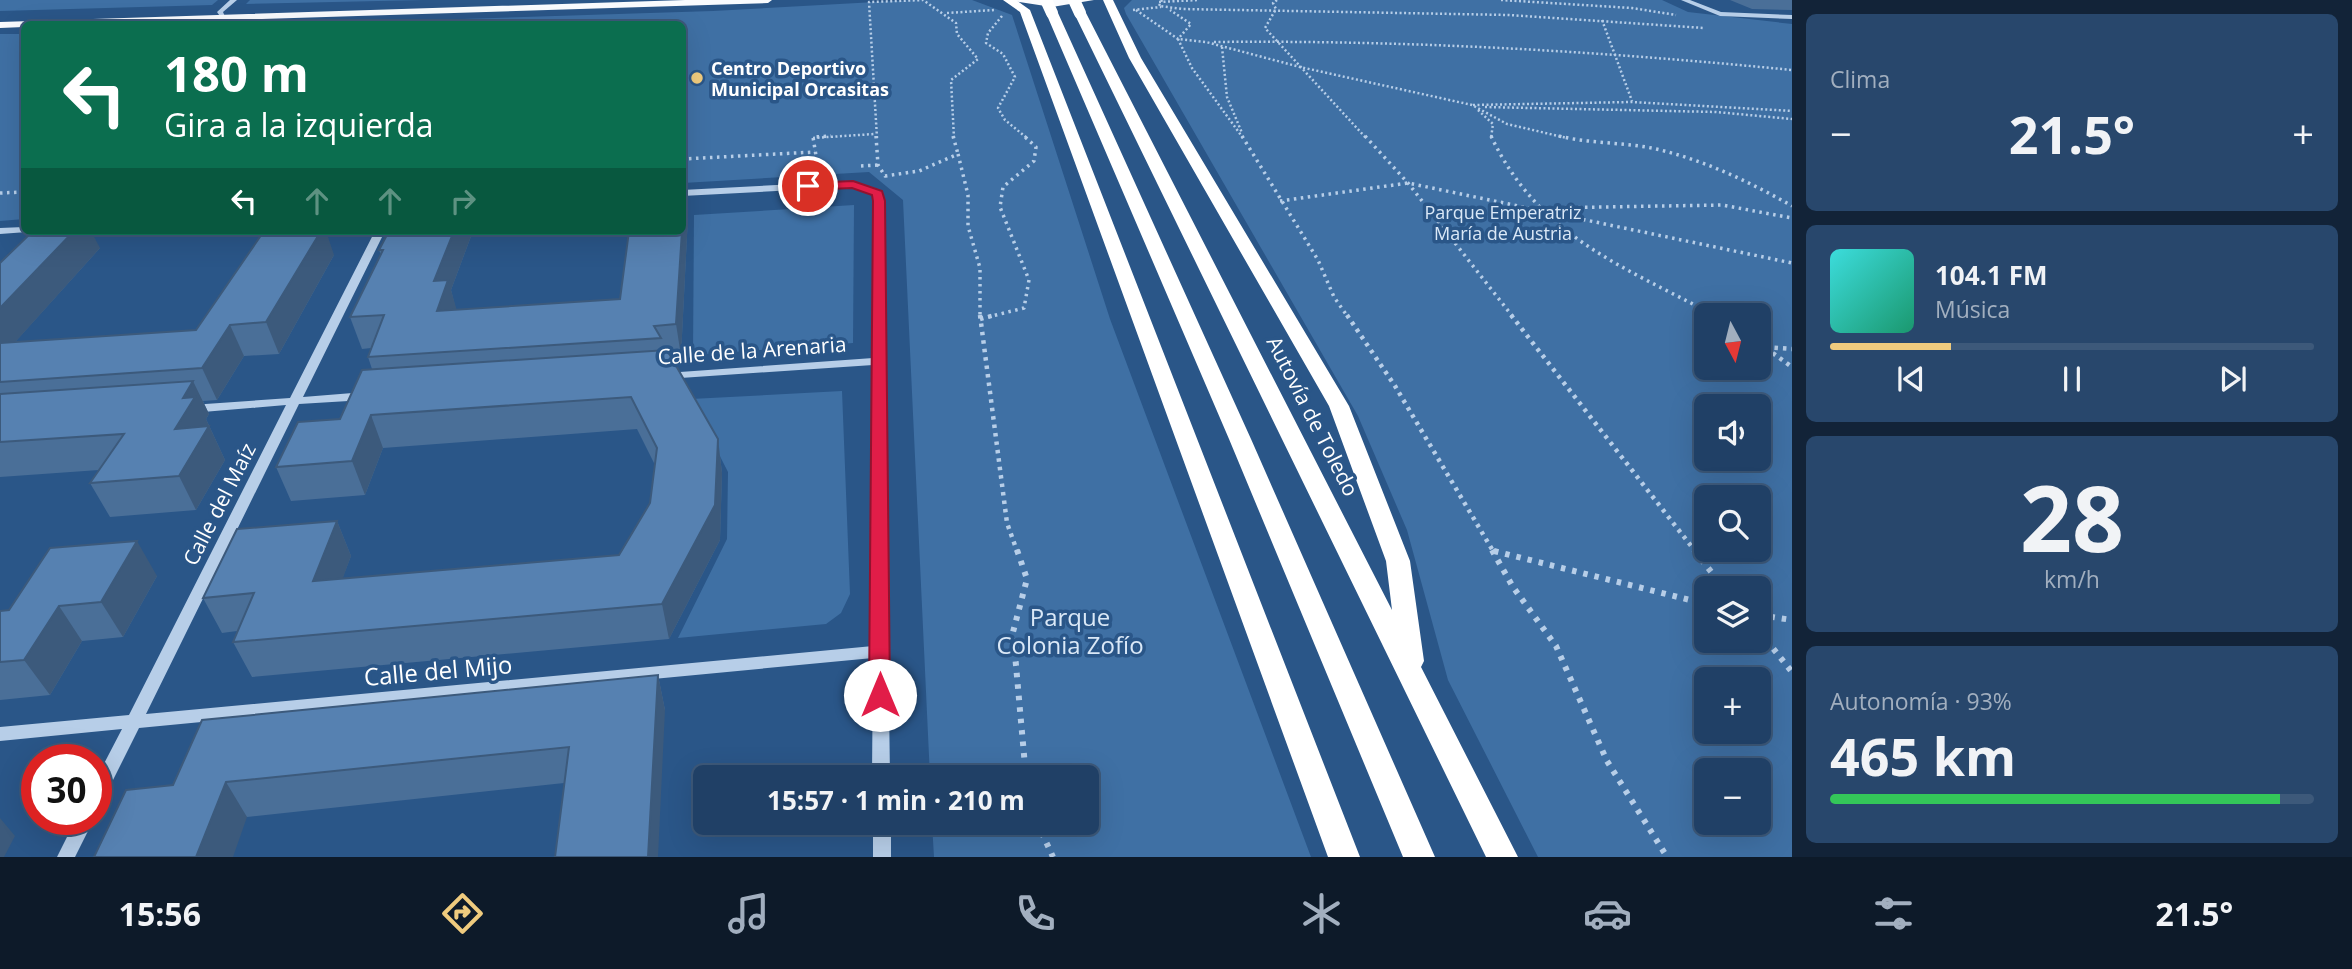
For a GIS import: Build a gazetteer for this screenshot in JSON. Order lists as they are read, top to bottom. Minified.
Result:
{"streets":{"highway":["Autovía de Toledo"],"street":["Calle de la Arenaria","Calle del Maíz","Calle del Mijo"]},"crossings":[["Calle del Maíz","Calle del Mijo"]],"parks":["Parque Emperatriz María de Austria","Parque Colonia Zofío"],"places":["Centro Deportivo Municipal Orcasitas"],"north":"bottom","page":{"tile":["Clima",["28","km/h"],["Autonomía · 93%","465 km"]],"turn":["180 m","Gira a la izquierda"],"heat":["−","21.5°","+"],"song":["104.1 FM","Música"],"map_buttons":["+","−"],"limit":"30","trip":"15:57 · 1 min · 210 m","tabs":["15:56","21.5°"]}}
